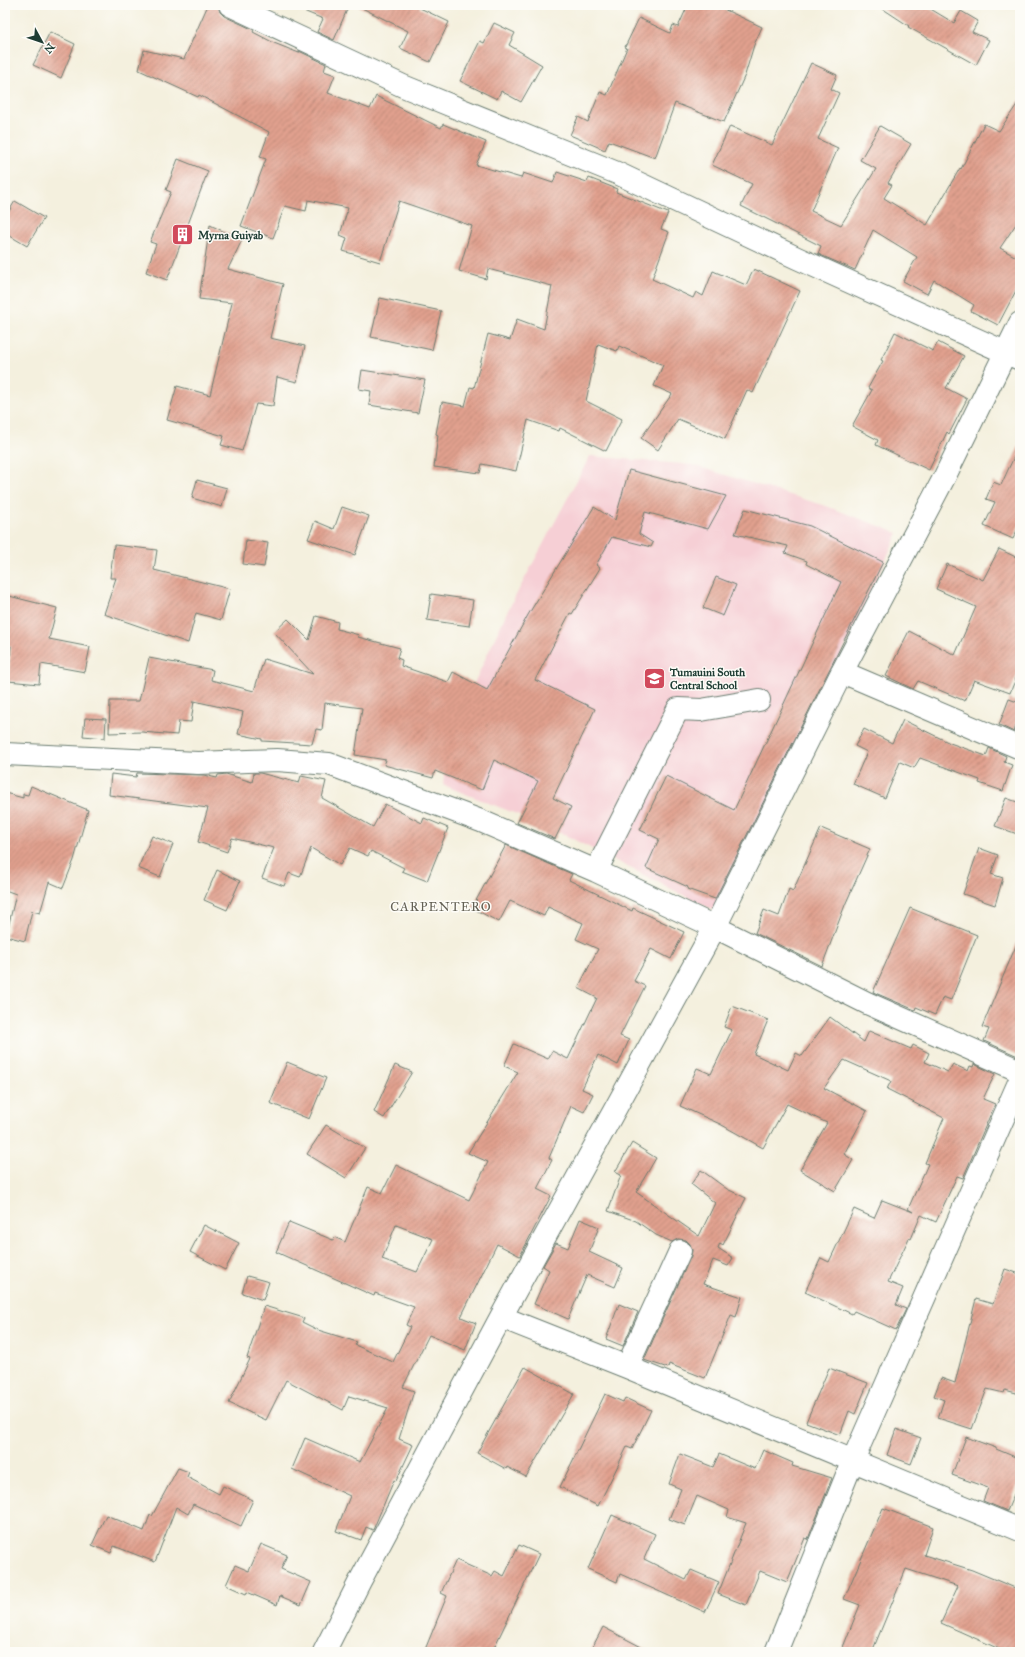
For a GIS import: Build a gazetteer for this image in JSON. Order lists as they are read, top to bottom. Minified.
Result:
{"districts":["CARPENTERO"],"places":{"building":["Myrna Guiyab"],"school or university":["Tumauini South Central School"]},"north":"bottom right"}
